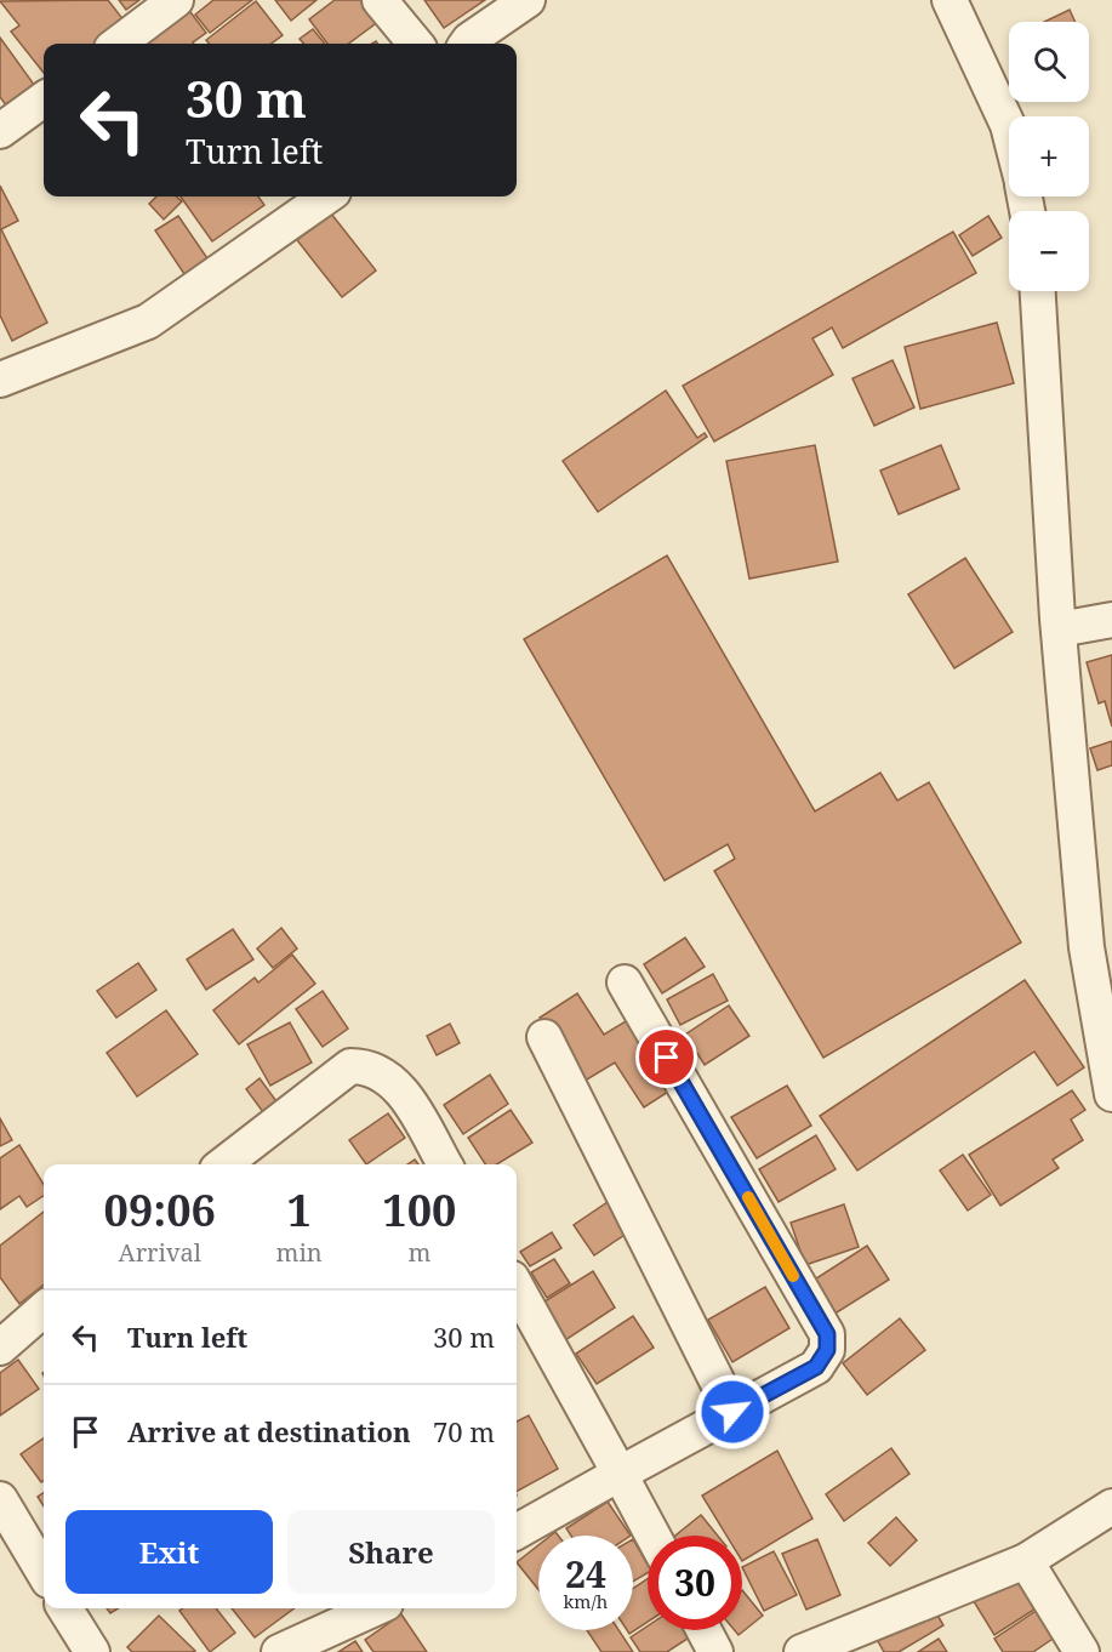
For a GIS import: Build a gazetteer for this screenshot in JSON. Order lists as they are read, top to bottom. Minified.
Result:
{"page":{"map_buttons":["+","−"],"turn":["30 m","Turn left"],"eta":["09:06","Arrival","1","min","100","m"],"list":[{"name":"Turn left","value":"30 m"},{"name":"Arrive at destination","value":"70 m"}],"buttons":["Exit","Share"],"speed":"24 km/h","limit":"30"}}
